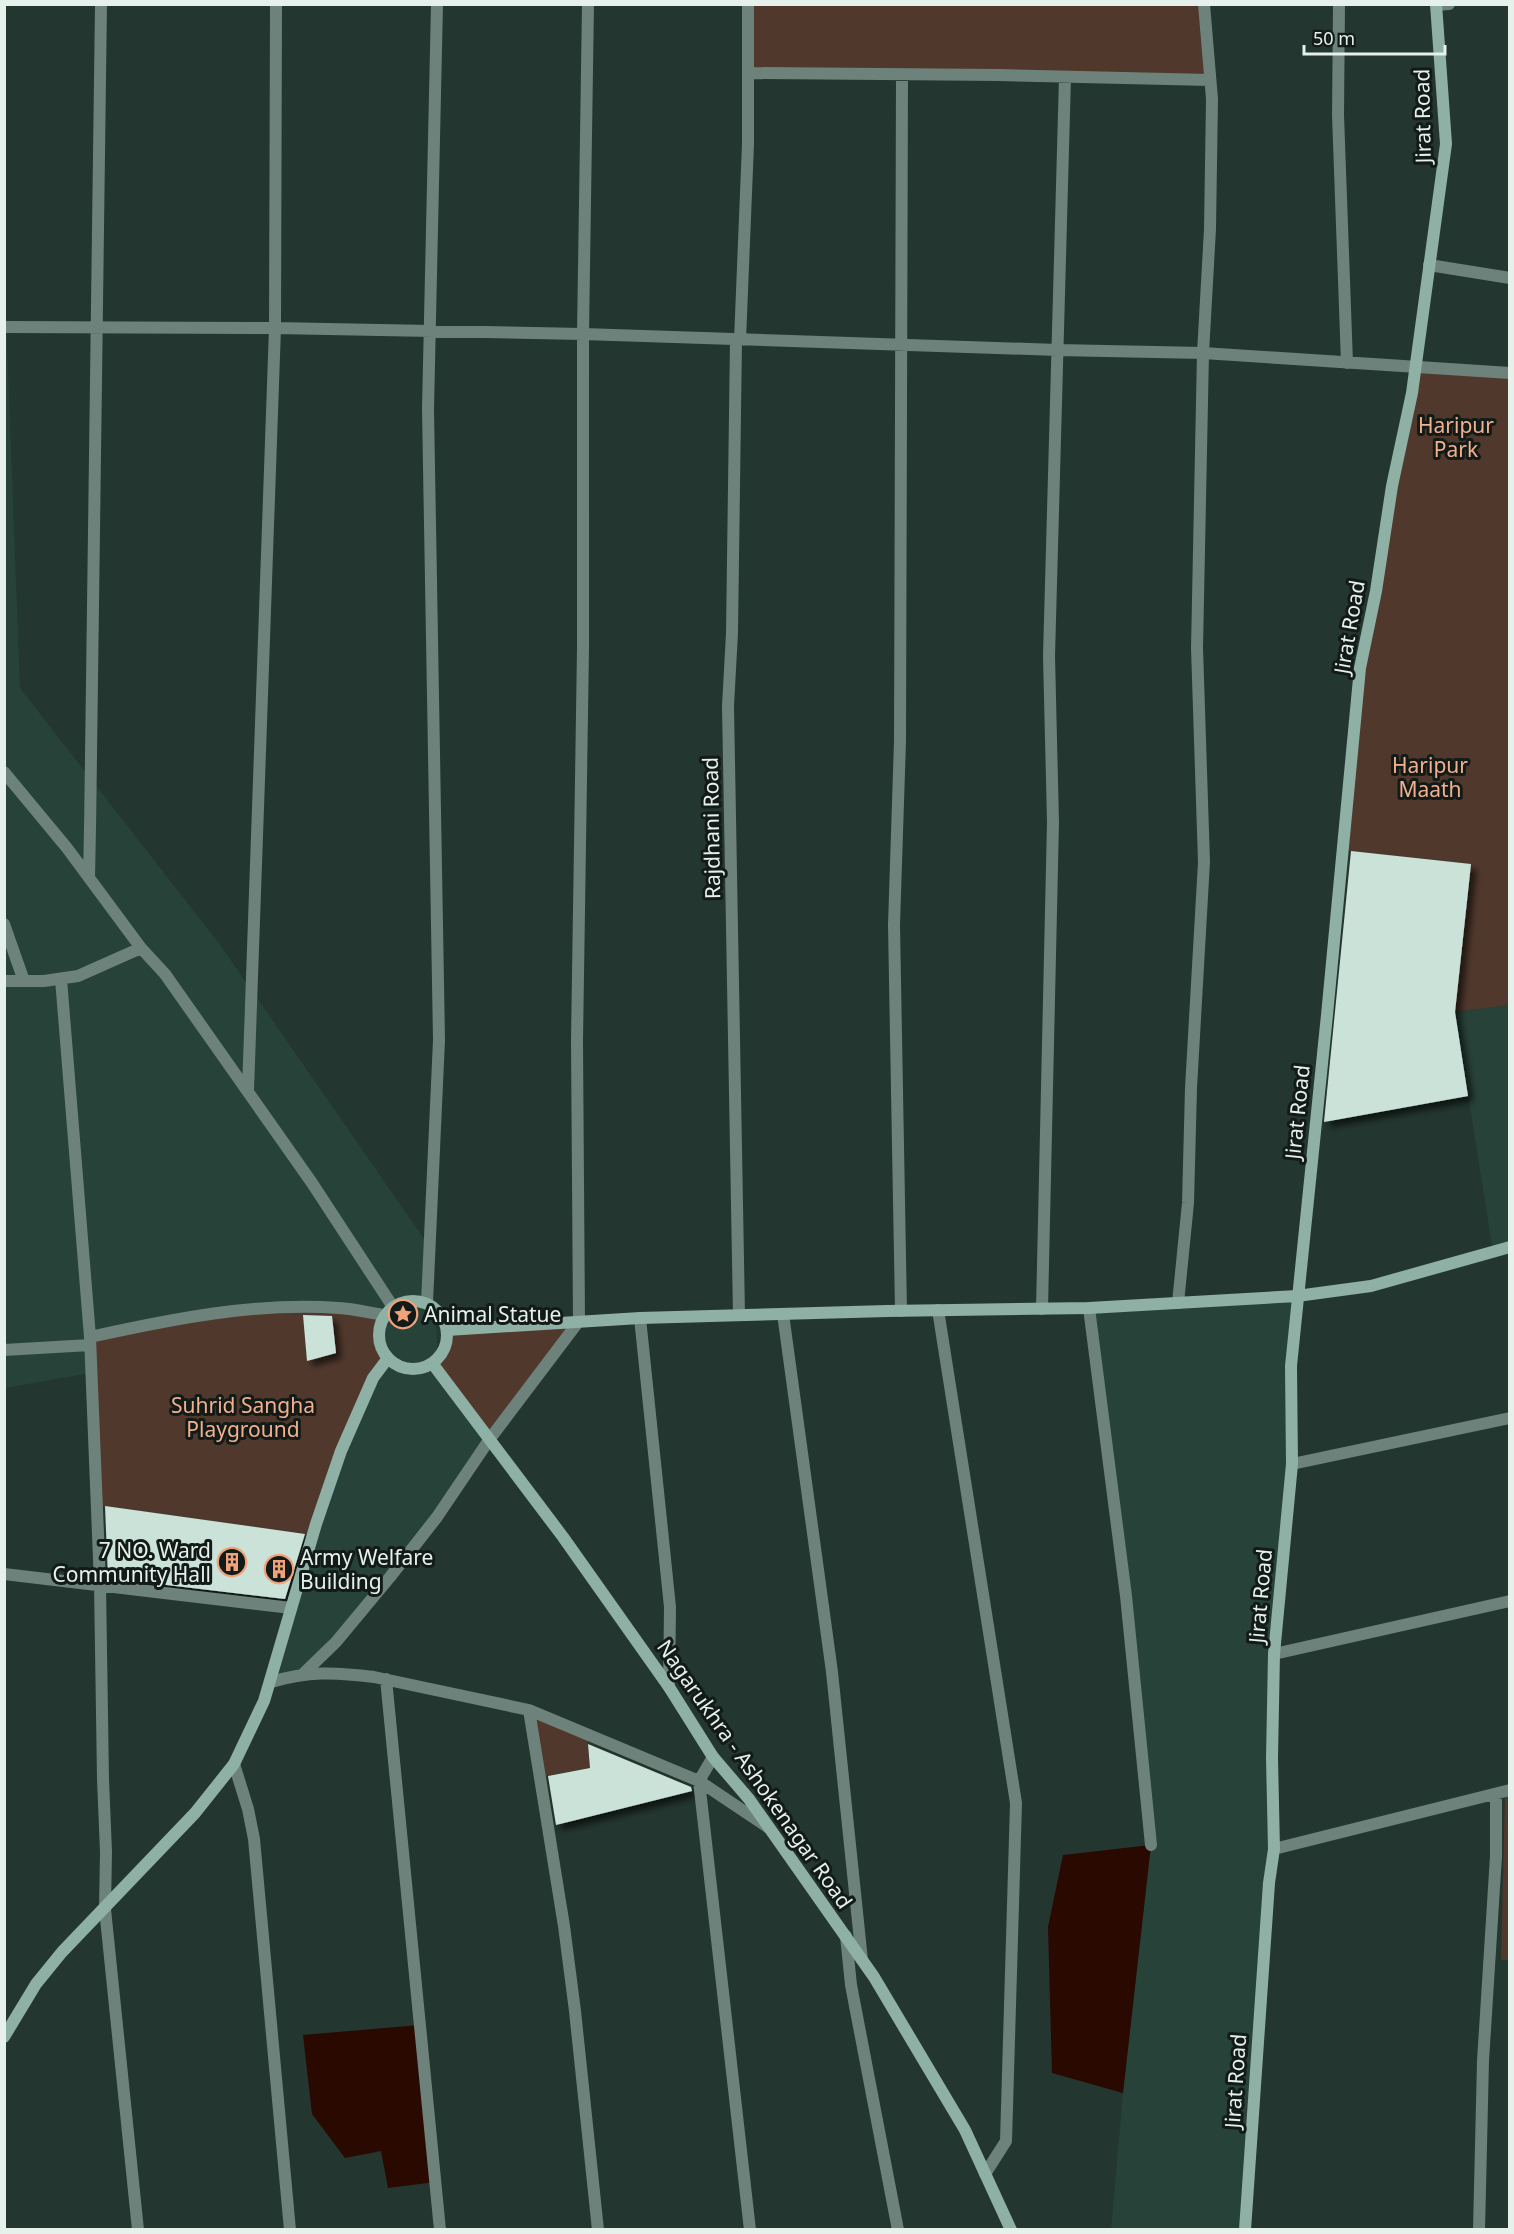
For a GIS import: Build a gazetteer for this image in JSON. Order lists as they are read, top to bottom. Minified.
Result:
{"streets":{"main road":["Jirat Road","Nagarukhra - Ashokenagar Road"],"street":["Rajdhani Road"]},"parks":["Haripur Park","Haripur Maath","Suhrid Sangha Playground"],"places":{"place":["Animal Statue"],"building":["7 NO. Ward Community Hall","Army Welfare Building"]},"scale_bar":"50 m"}
